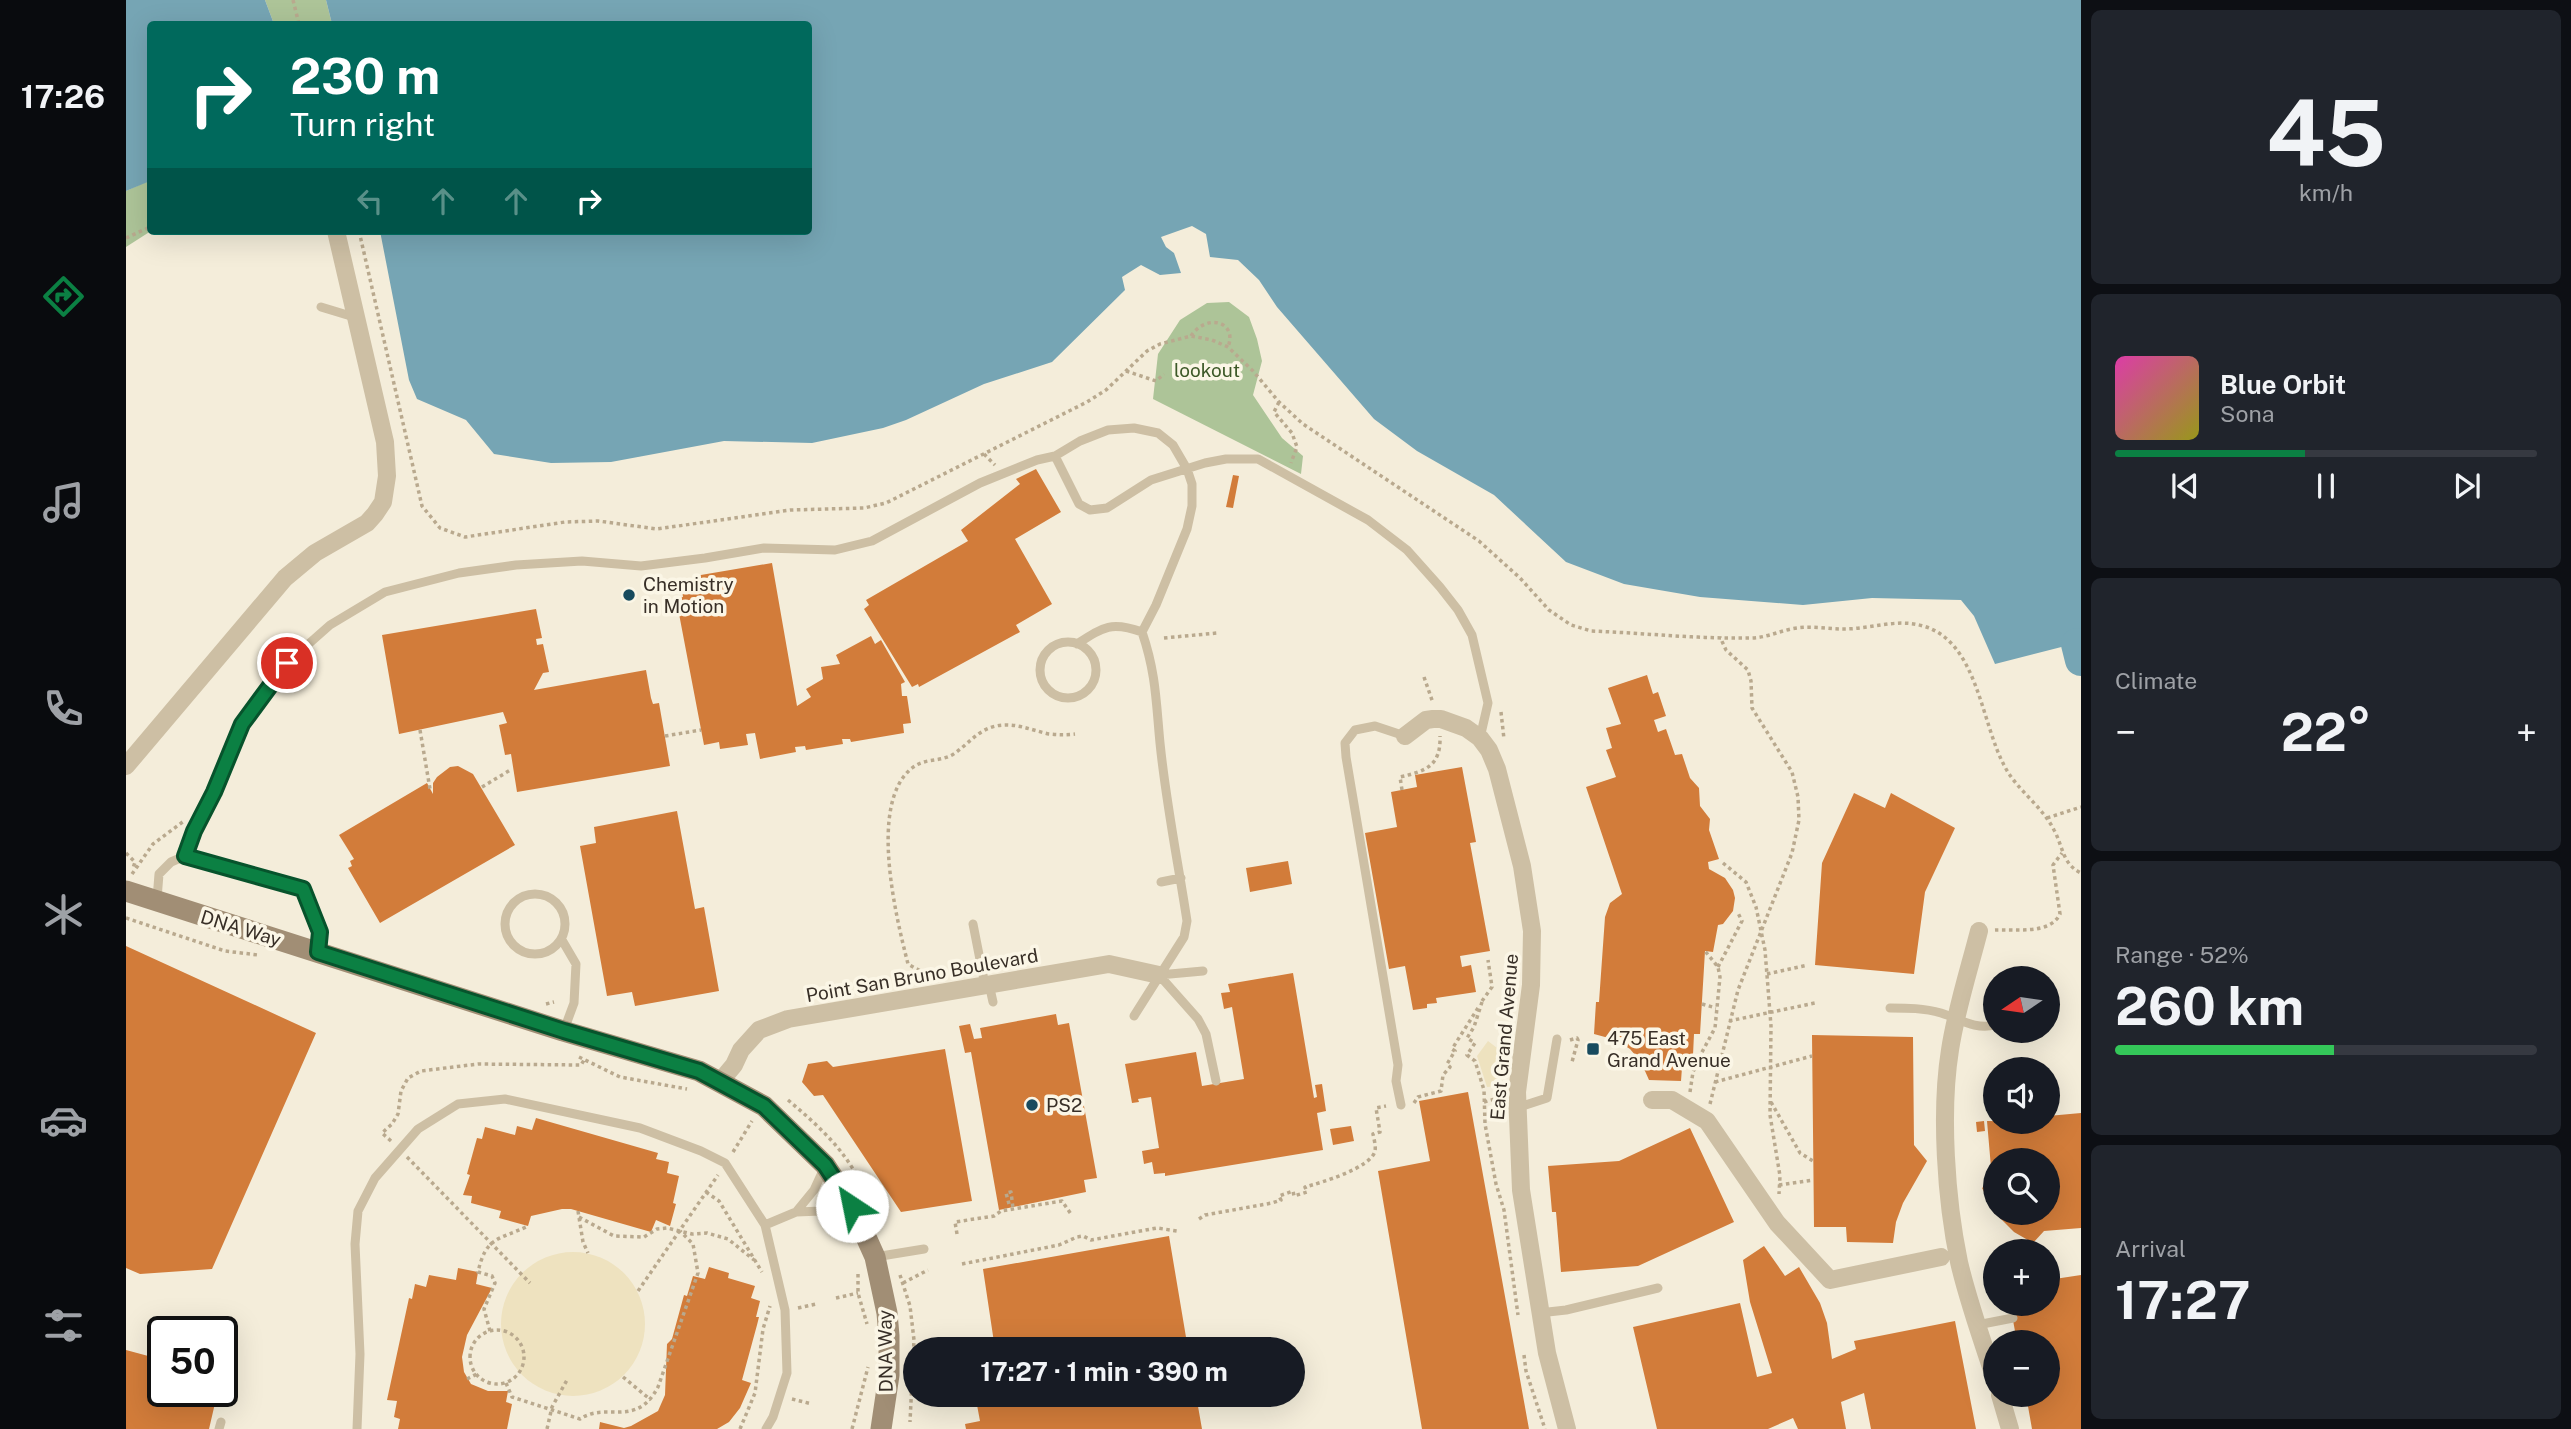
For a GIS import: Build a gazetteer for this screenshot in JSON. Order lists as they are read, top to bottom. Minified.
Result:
{"streets":{"main road":["DNA Way"],"street":["Point San Bruno Boulevard","East Grand Avenue"]},"crossings":[["DNA Way","Point San Bruno Boulevard"]],"parks":["lookout"],"places":{"other":["Chemistry in Motion","PS2"],"transit":["475 East Grand Avenue"]},"north":"left","page":{"tabs":"17:26","tile":[["45","km/h"],"Climate",["Range · 52%","260 km"],["Arrival","17:27"]],"turn":["230 m","Turn right"],"song":["Blue Orbit","Sona"],"heat":["−","22°","+"],"map_buttons":["+","−"],"limit":"50","trip":"17:27 · 1 min · 390 m"}}
